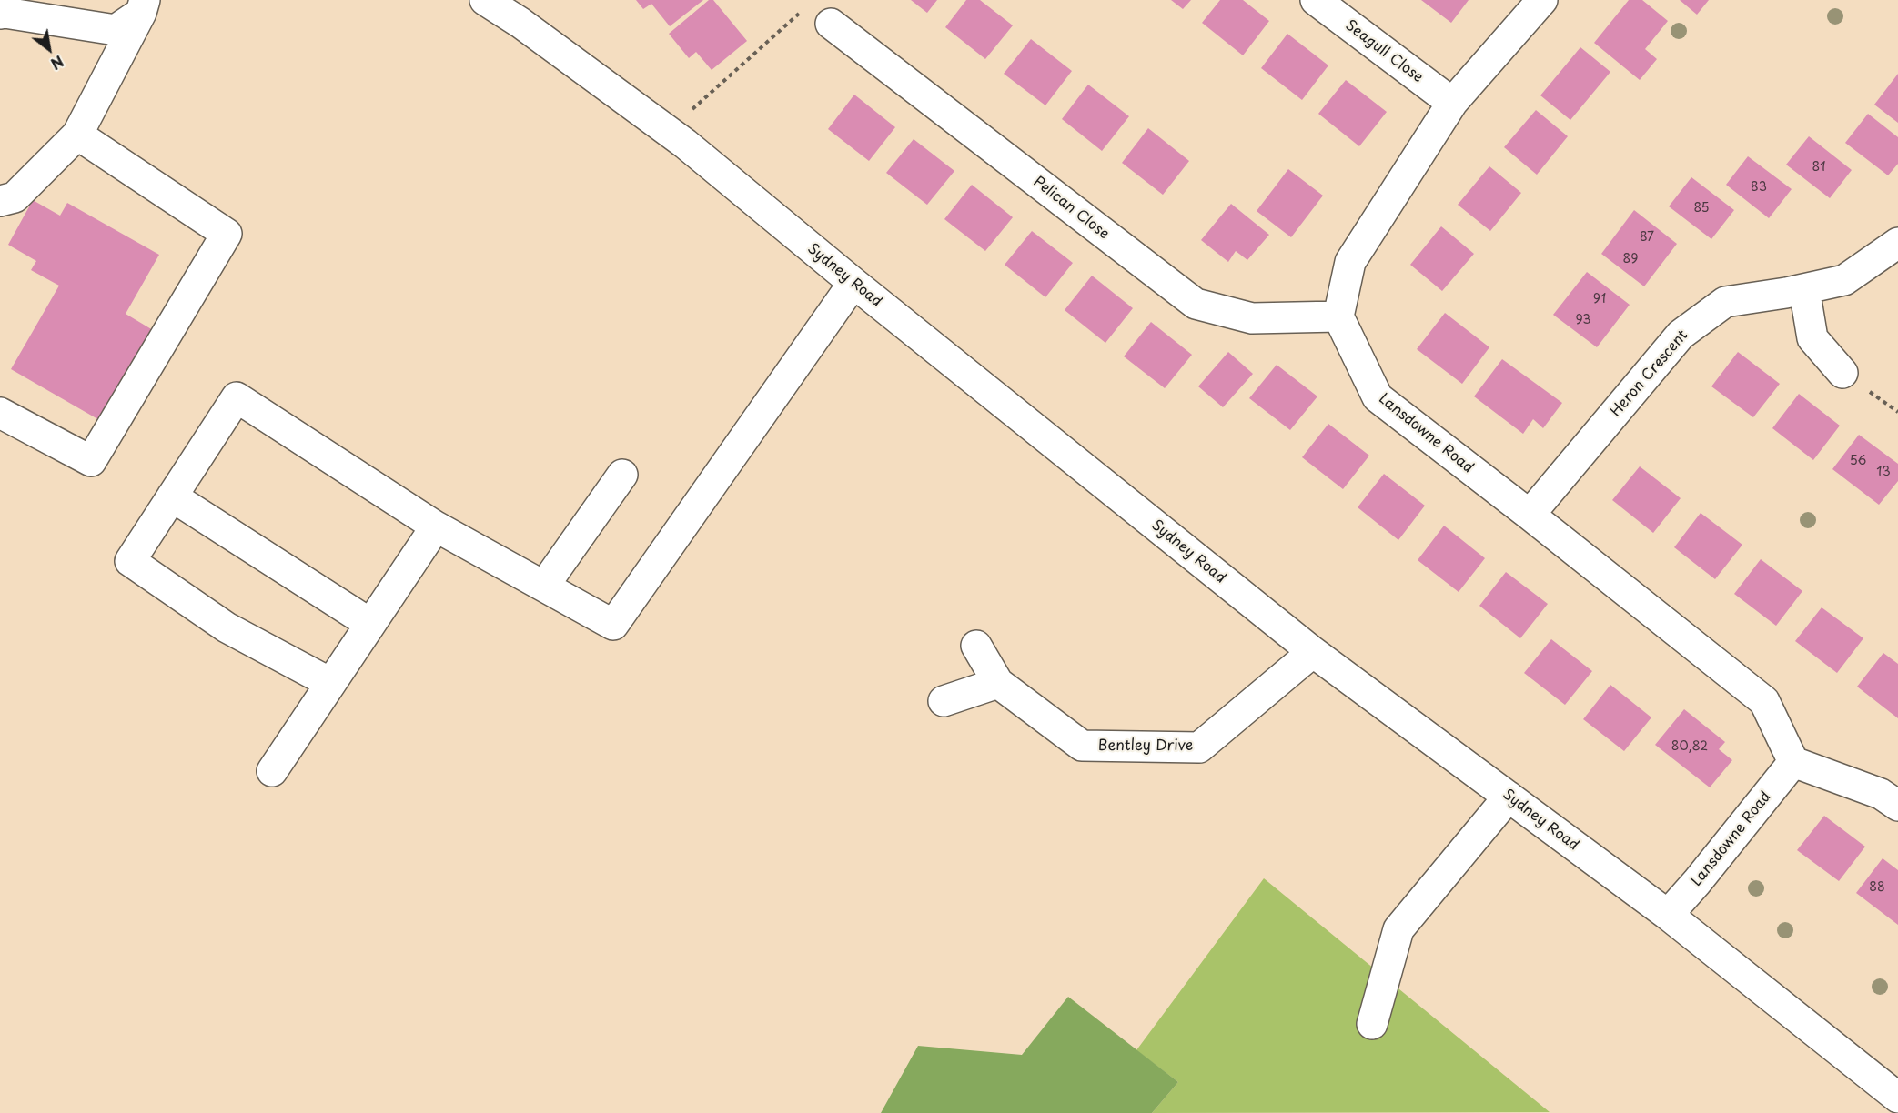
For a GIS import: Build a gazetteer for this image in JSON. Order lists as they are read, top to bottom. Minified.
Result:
{"streets":{"street":["Seagull Close","Pelican Close","Sydney Road","Heron Crescent","Lansdowne Road","Bentley Drive"]},"crossings":[["Pelican Close","Lansdowne Road"],["Sydney Road","Lansdowne Road"],["Sydney Road","Bentley Drive"],["Heron Crescent","Lansdowne Road"]],"house_numbers":["81","83","85","87","89","91","93","56","13","80,82","88"],"north":"bottom right"}
